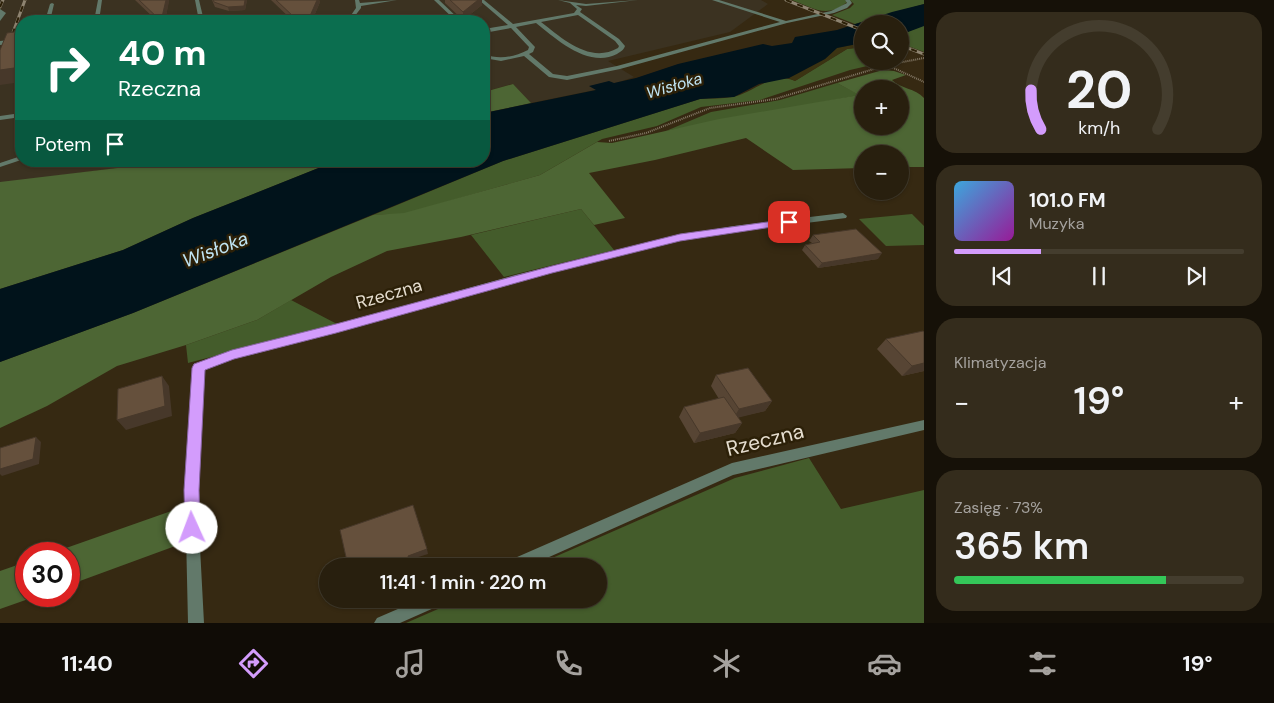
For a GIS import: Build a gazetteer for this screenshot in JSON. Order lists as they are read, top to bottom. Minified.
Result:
{"streets":{"street":["Rzeczna"]},"water":["Wisłoka"],"page":{"map_buttons":["+","−"],"turn":["40 m","Rzeczna"],"then":"Potem","song":["101.0 FM","Muzyka"],"tile":["Klimatyzacja",["Zasięg · 73%","365 km"]],"heat":["−","19°","+"],"limit":"30","trip":"11:41 · 1 min · 220 m","tabs":["11:40","19°"],"gauge":["20","km/h"]}}
